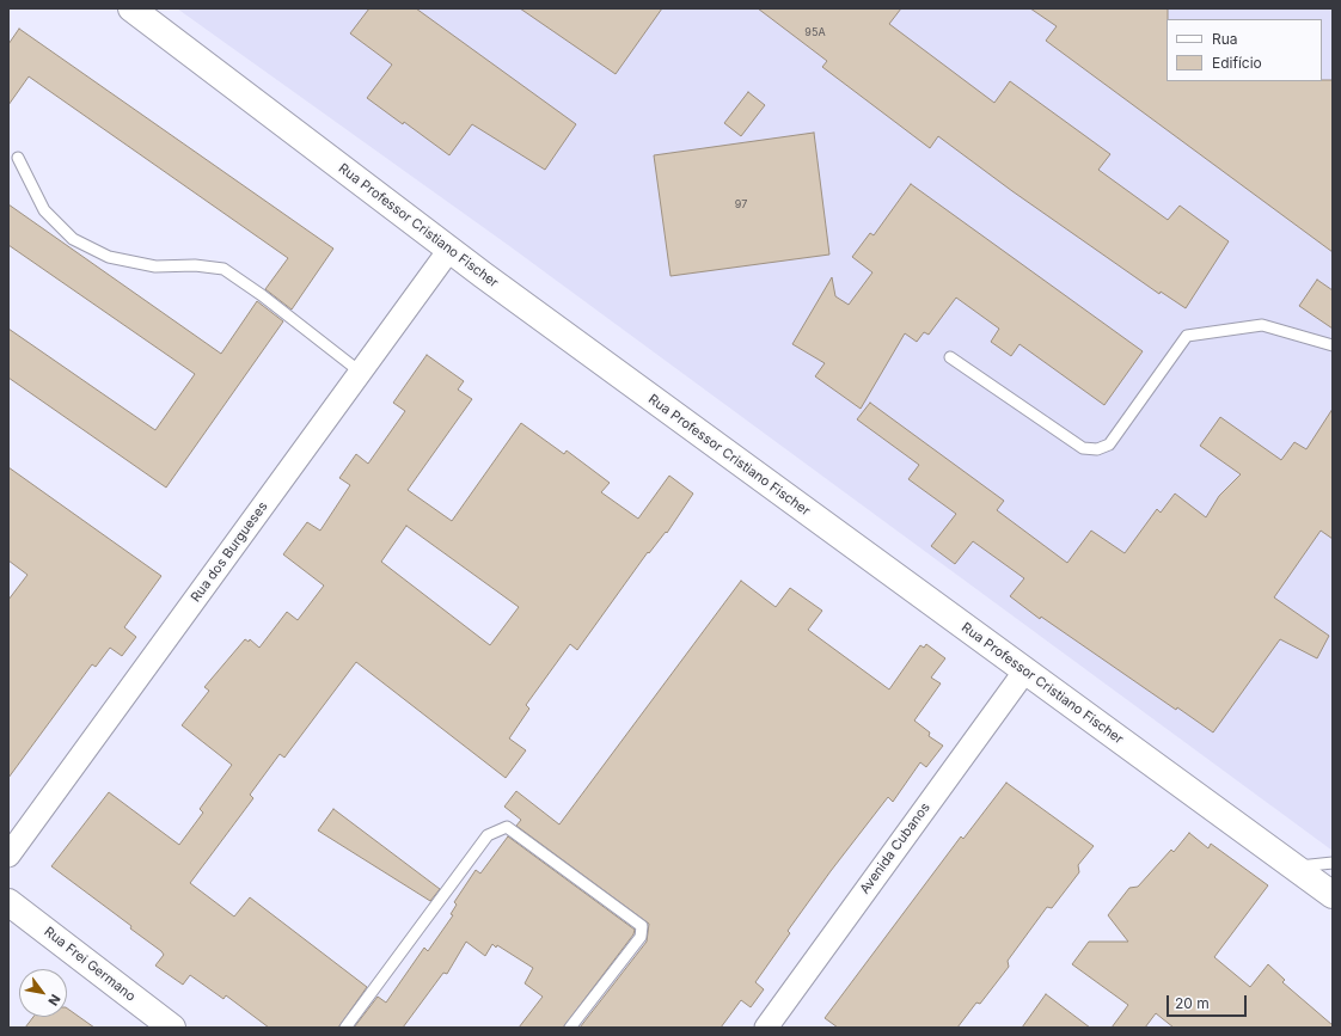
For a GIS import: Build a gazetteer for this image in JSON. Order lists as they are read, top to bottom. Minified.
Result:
{"streets":{"main road":["Rua Professor Cristiano Fischer","Rua Frei Germano"],"street":["Rua dos Burgueses","Avenida Cubanos"]},"crossings":[["Rua Professor Cristiano Fischer","Rua dos Burgueses"],["Rua Professor Cristiano Fischer","Avenida Cubanos"]],"house_numbers":["95A","97"],"legend":["Rua","Edifício"],"scale_bar":"20 m","north":"bottom right"}
